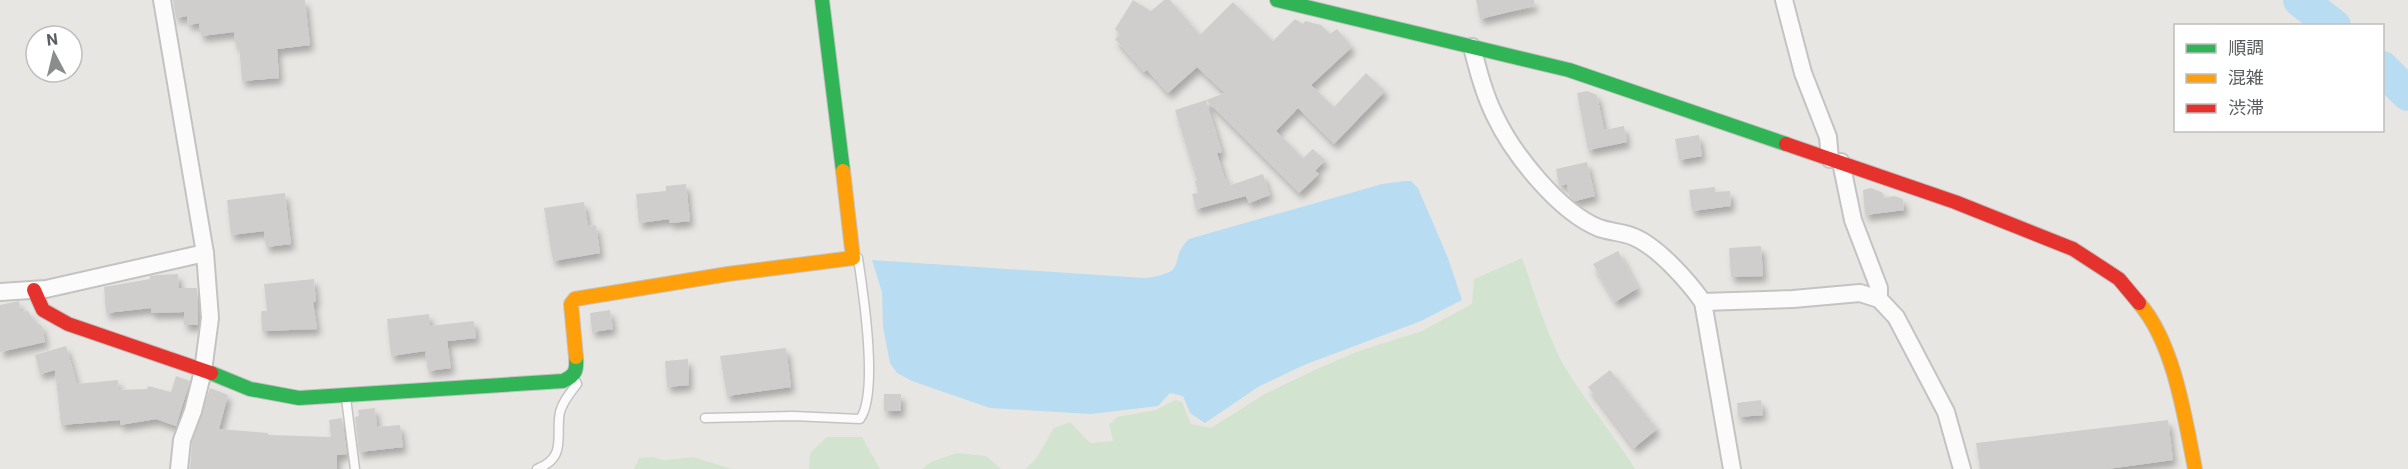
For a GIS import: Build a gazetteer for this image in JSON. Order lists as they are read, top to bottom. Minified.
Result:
{"legend":["順調","混雑","渋滞"],"north":"top"}
